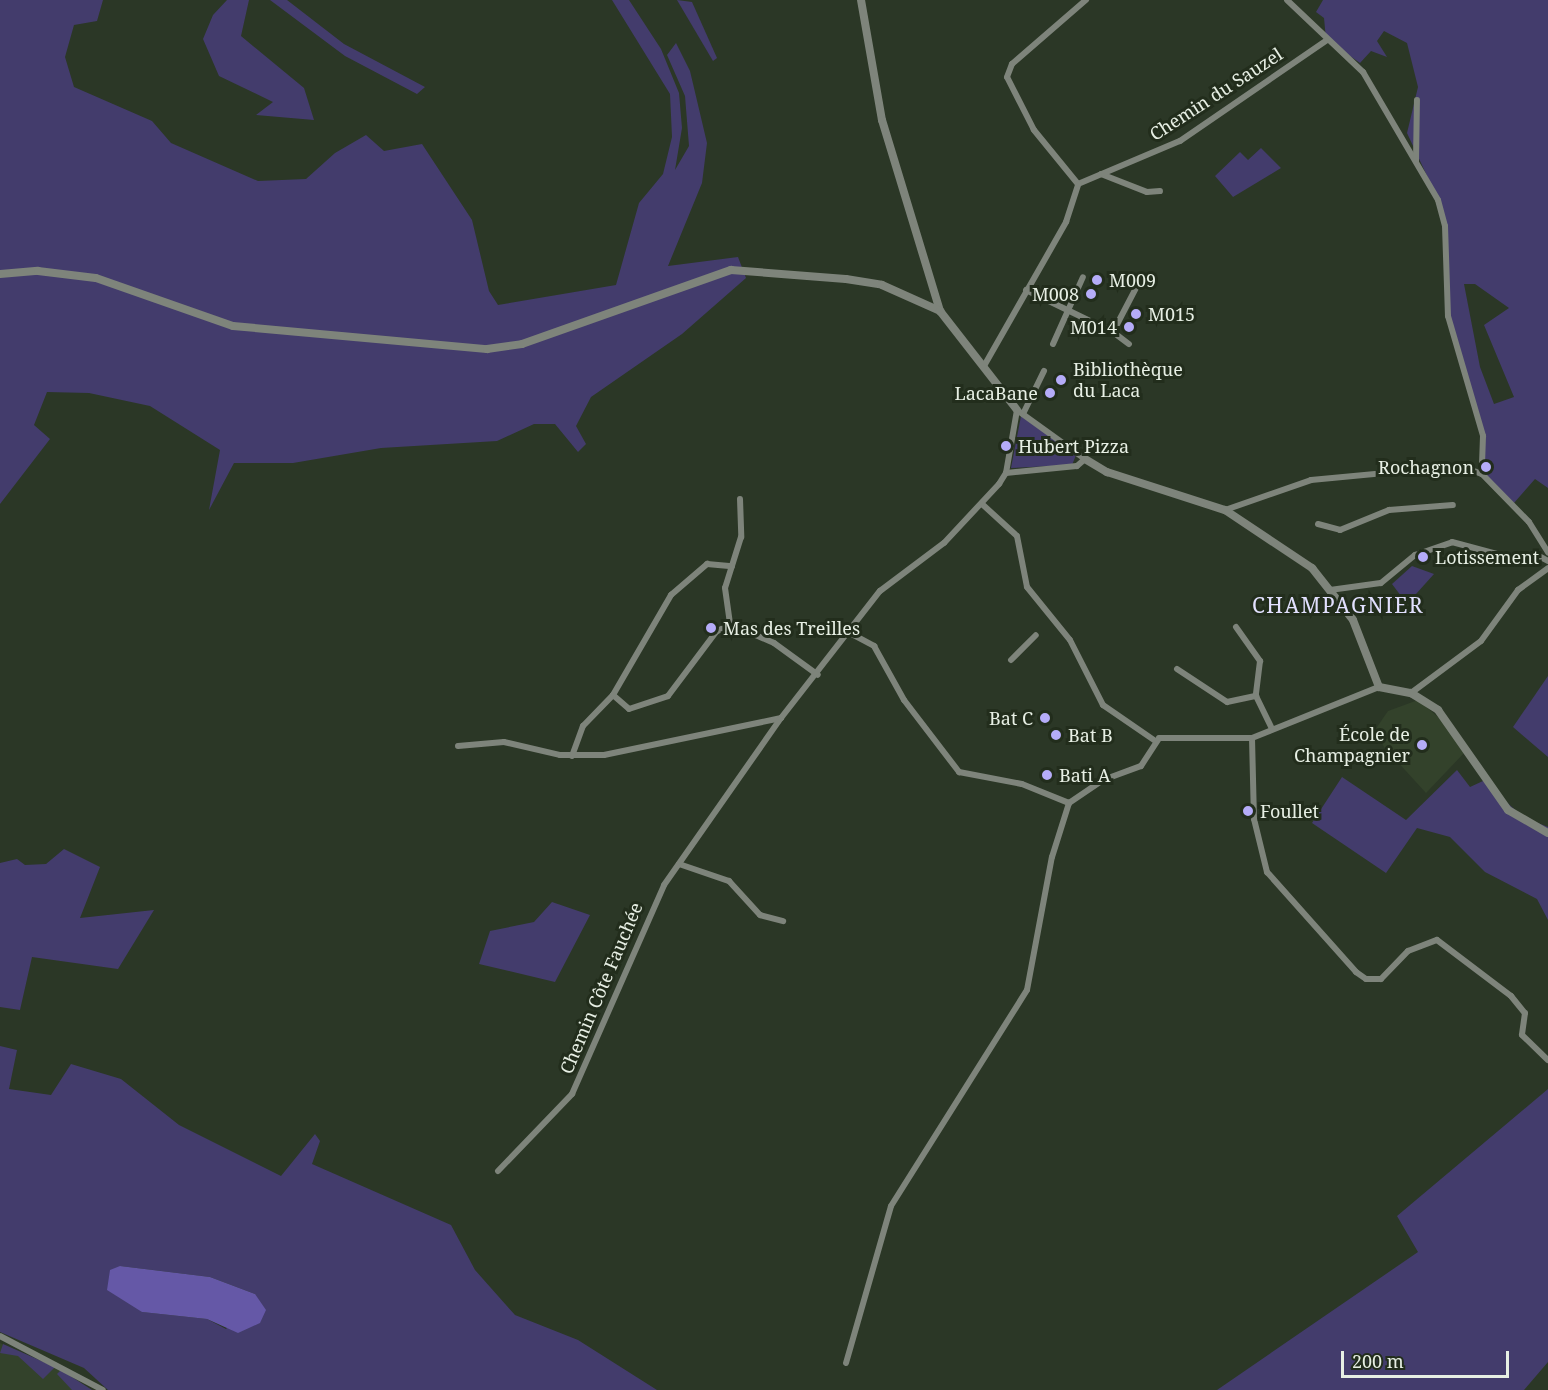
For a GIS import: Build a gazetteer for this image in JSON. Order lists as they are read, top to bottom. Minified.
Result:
{"streets":{"street":["Chemin du Sauzel","Chemin Côte Fauchée"]},"districts":["CHAMPAGNIER"],"places":["M009","M008","M015","M014","Bibliothèque du Laca","LacaBane","Hubert Pizza","Rochagnon","Lotissement","Mas des Treilles","Bat C","Bat B","École de Champagnier","Bati A","Foullet"],"scale_bar":"200 m"}
